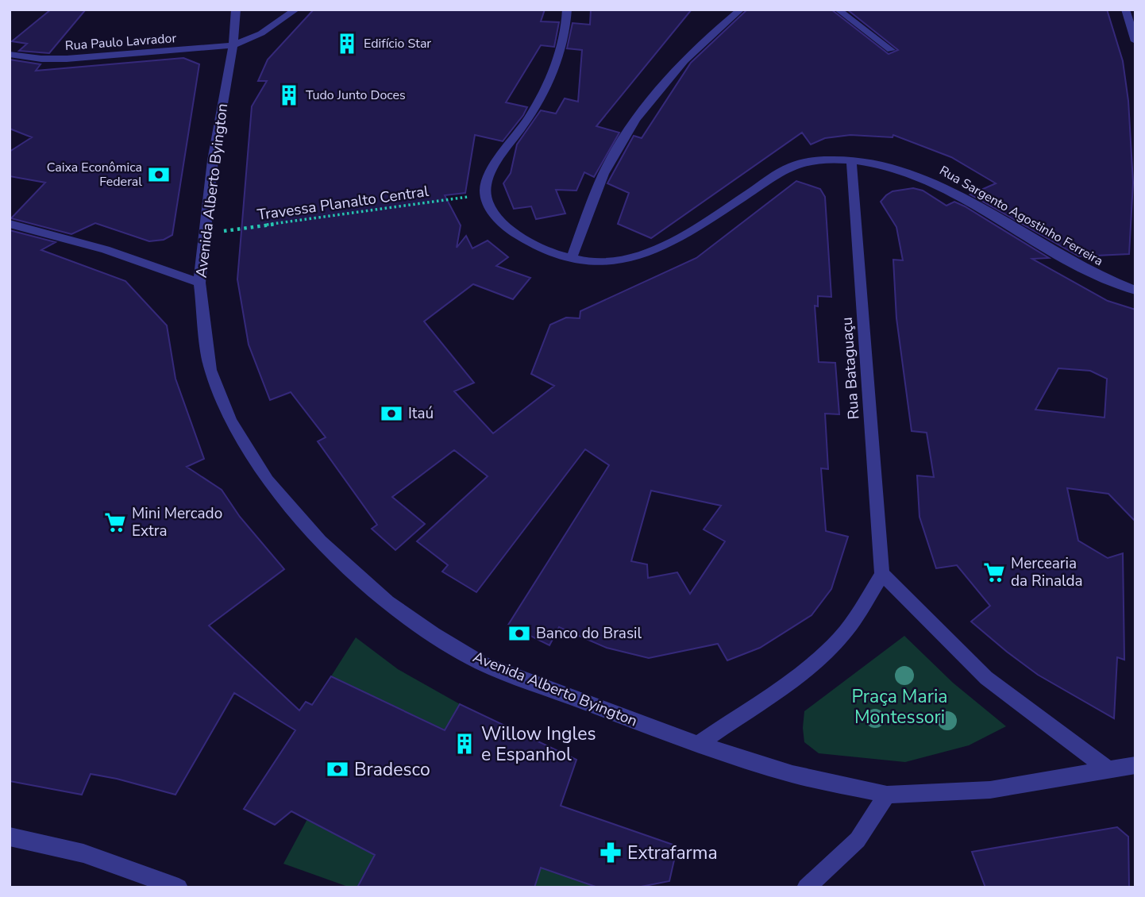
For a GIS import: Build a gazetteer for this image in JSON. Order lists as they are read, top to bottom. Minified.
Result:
{"streets":{"street":["Rua Paulo Lavrador","Avenida Alberto Byington","Rua Sargento Agostinho Ferreira","Rua Bataguaçu"],"path":["Travessa Planalto Central"]},"crossings":[["Rua Paulo Lavrador","Avenida Alberto Byington"],["Avenida Alberto Byington","Travessa Planalto Central"],["Travessa Planalto Central","Rua Sargento Agostinho Ferreira"],["Rua Sargento Agostinho Ferreira","Rua Bataguaçu"]],"parks":["Praça Maria Montessori"],"places":{"building":["Edifício Star","Tudo Junto Doces","Willow Ingles e Espanhol"],"bank":["Caixa Econômica Federal","Itaú","Banco do Brasil","Bradesco"],"supermarket":["Mini Mercado Extra","Mercearia da Rinalda"],"pharmacy":["Extrafarma"]}}
